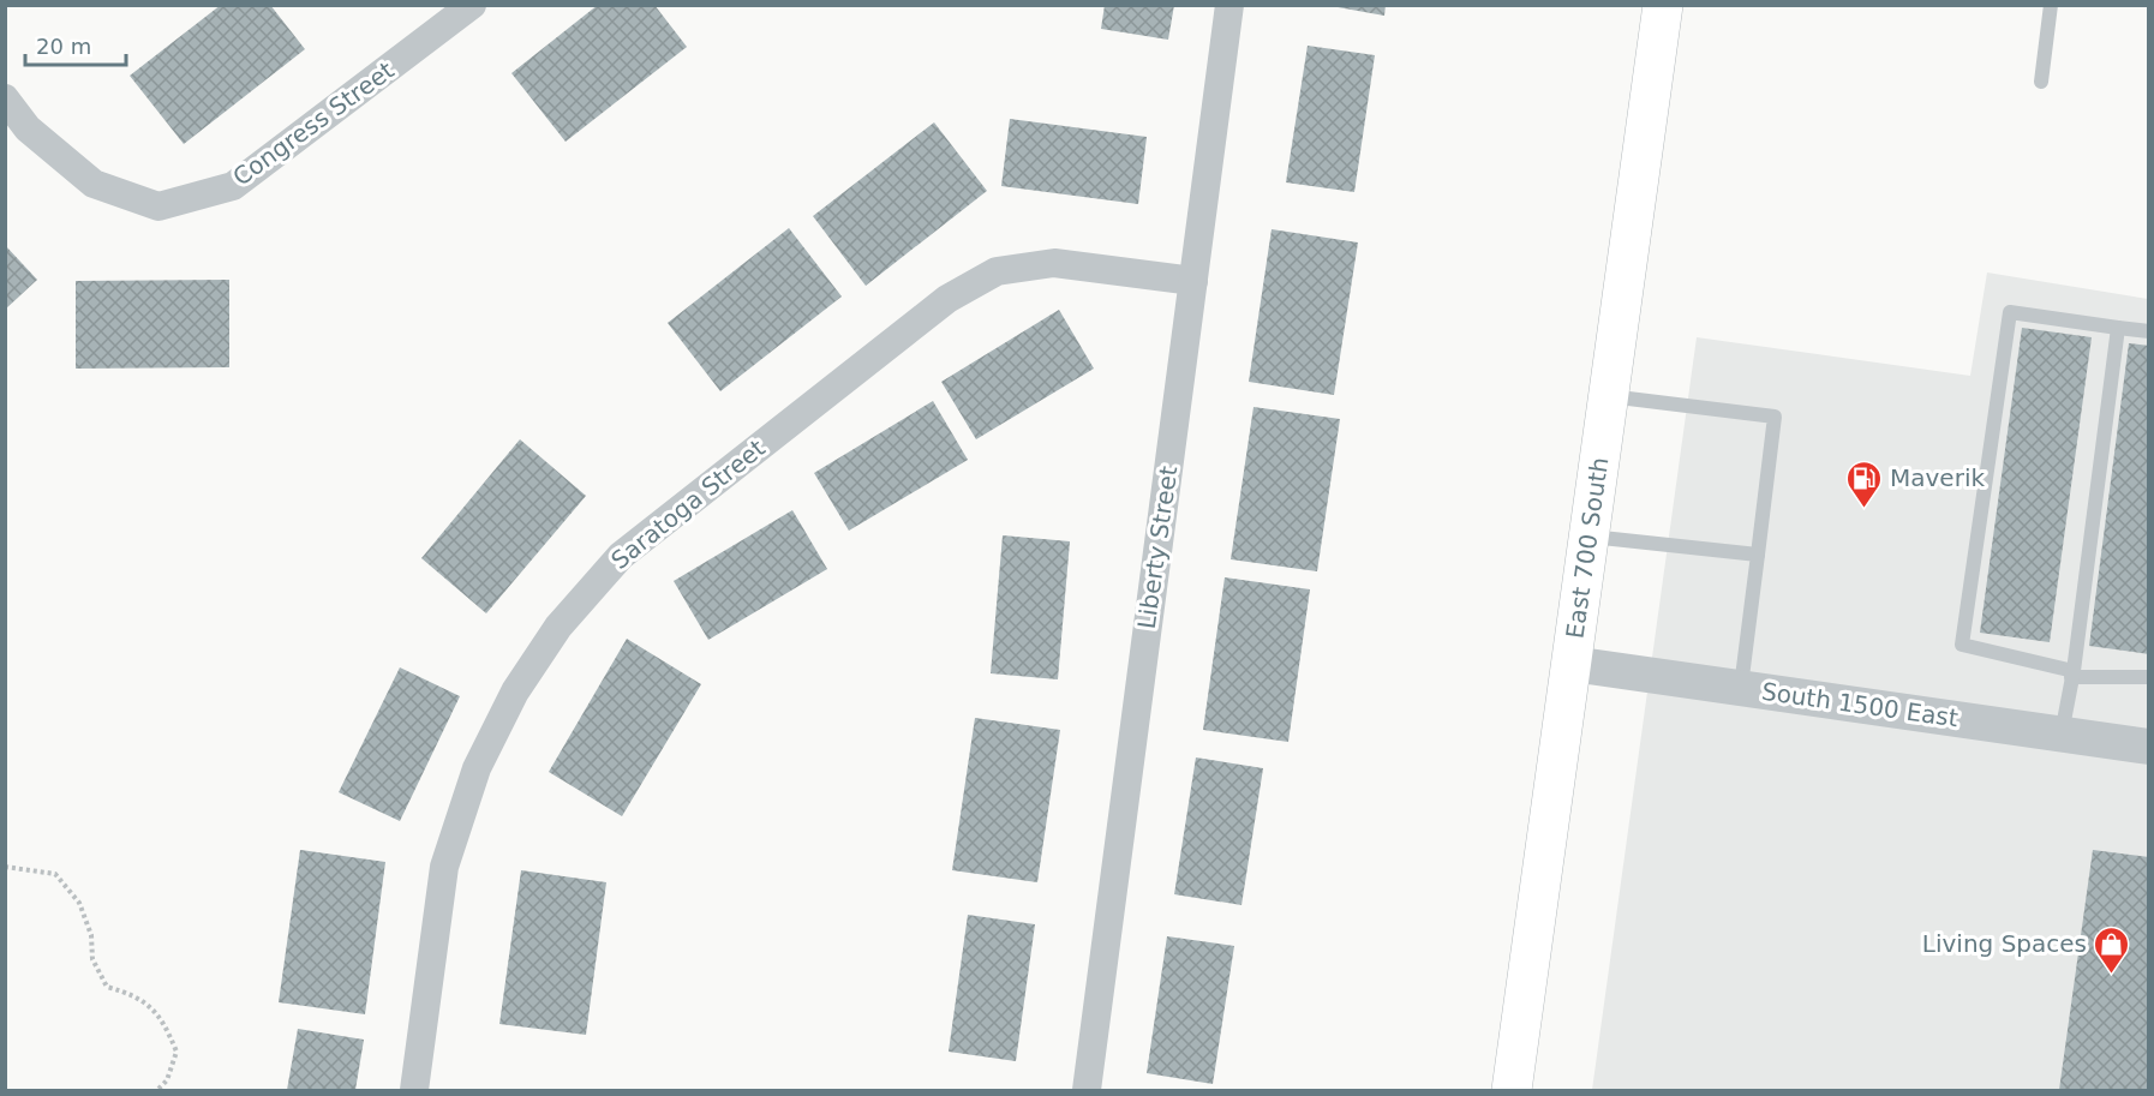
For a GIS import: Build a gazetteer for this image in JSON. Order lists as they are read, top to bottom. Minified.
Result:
{"streets":{"main road":["East 700 South"],"street":["Congress Street","Saratoga Street","Liberty Street","South 1500 East"]},"crossings":[["Saratoga Street","Liberty Street"],["East 700 South","South 1500 East"]],"places":{"fuel station":["Maverik"],"shop":["Living Spaces"]},"scale_bar":"20 m"}
